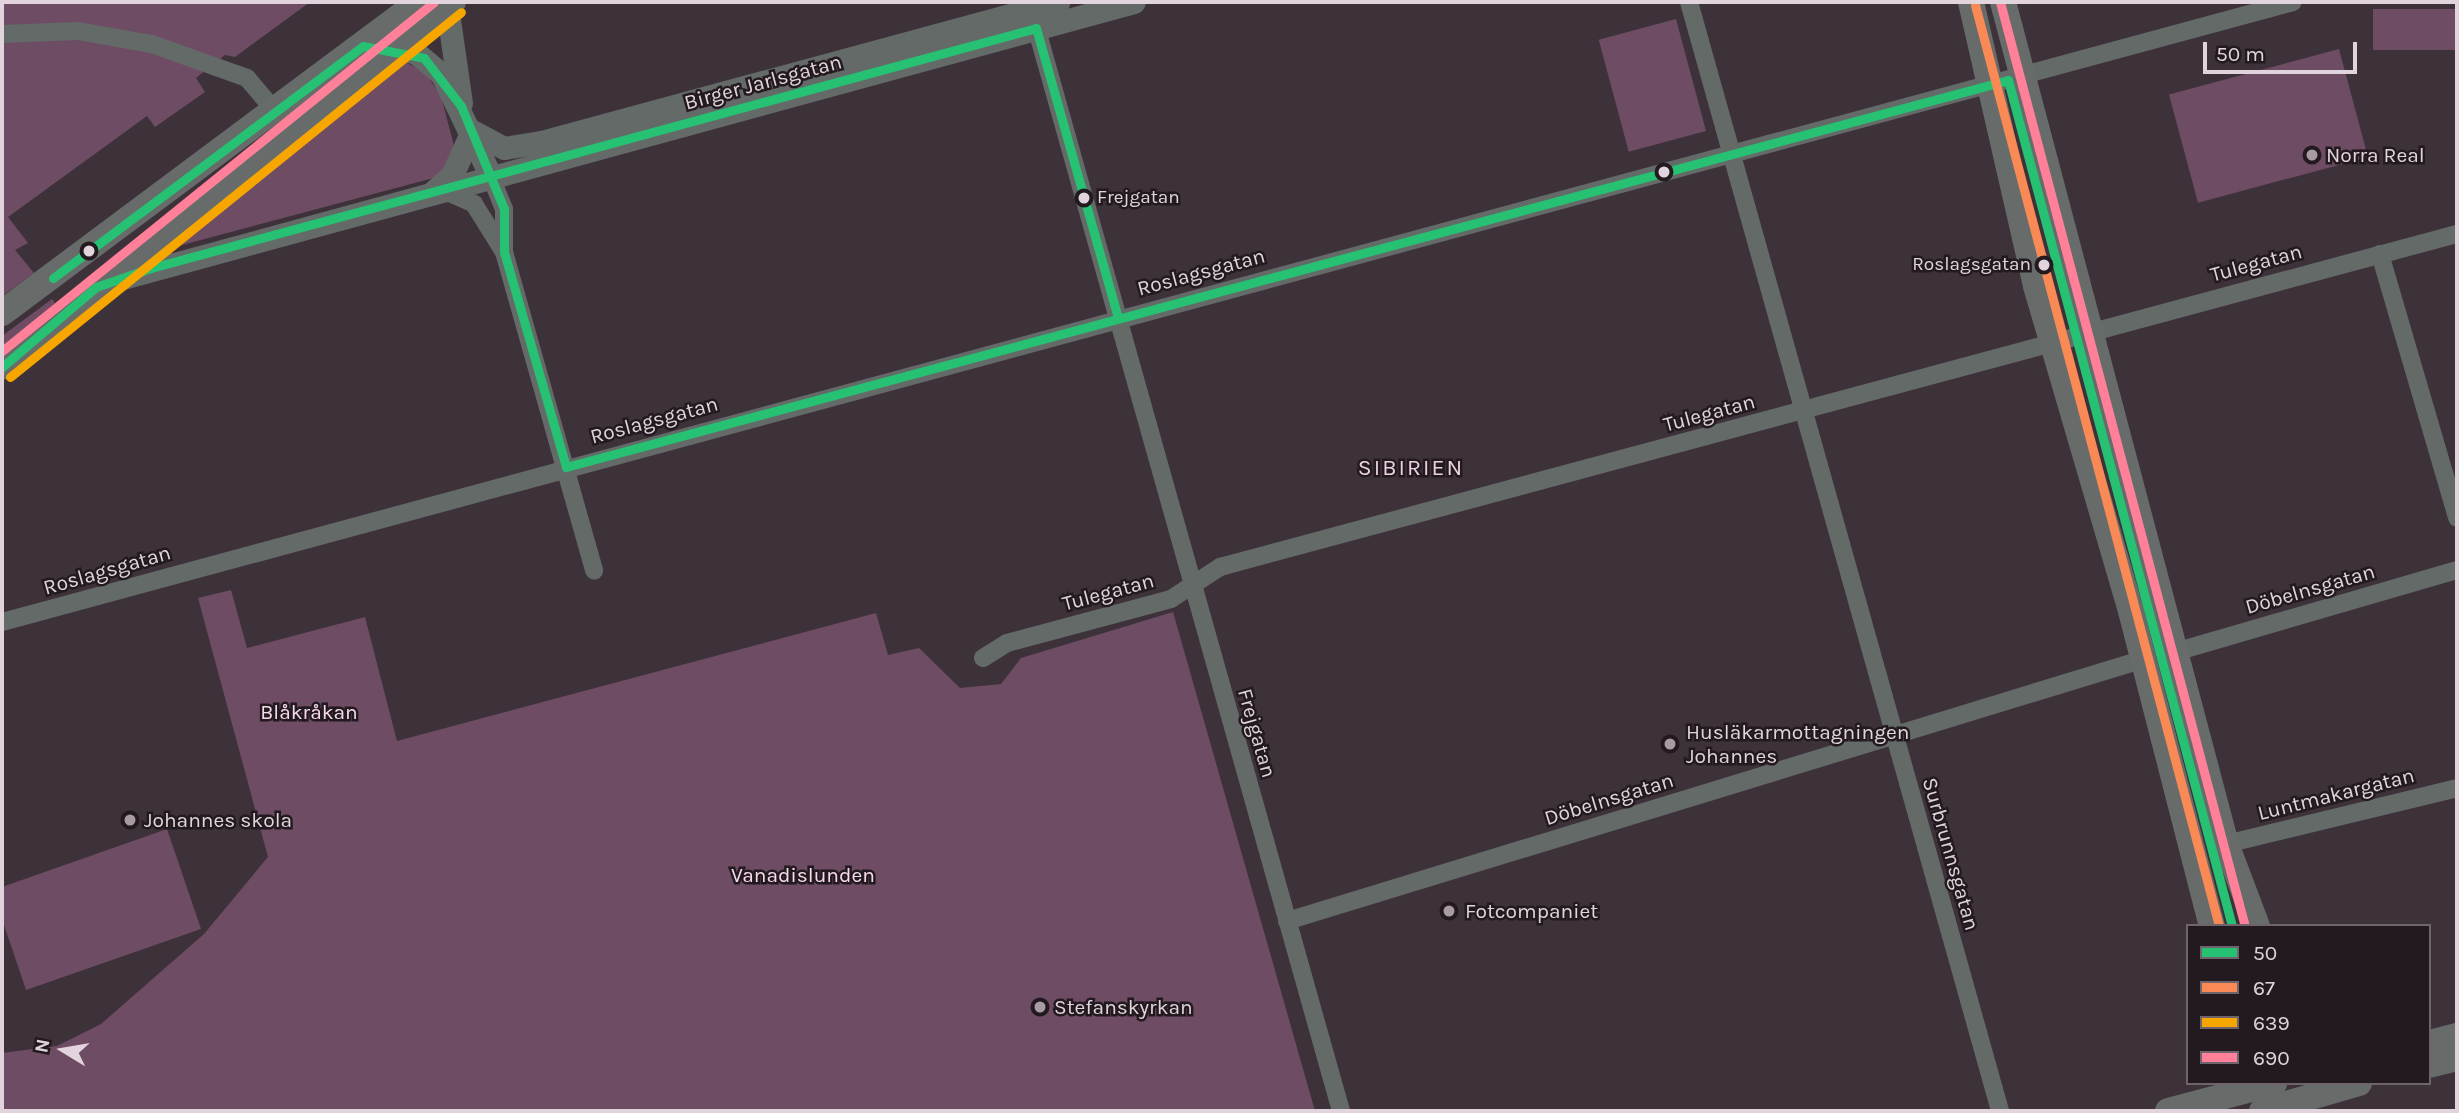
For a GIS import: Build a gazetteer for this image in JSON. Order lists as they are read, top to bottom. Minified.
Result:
{"streets":{"main road":["Birger Jarlsgatan"],"street":["Tulegatan","Roslagsgatan","Döbelnsgatan","Frejgatan","Luntmakargatan","Surbrunnsgatan"]},"crossings":[["Birger Jarlsgatan","Frejgatan"],["Tulegatan","Frejgatan"],["Tulegatan","Surbrunnsgatan"],["Roslagsgatan","Frejgatan"],["Roslagsgatan","Surbrunnsgatan"],["Döbelnsgatan","Frejgatan"],["Döbelnsgatan","Surbrunnsgatan"]],"districts":["SIBIRIEN"],"parks":["Blåkråkan","Vanadislunden"],"places":["Norra Real","Frejgatan","Roslagsgatan","Husläkarmottagningen Johannes","Johannes skola","Fotcompaniet","Stefanskyrkan"],"lines":["transit line 690","transit line 67","transit line 639","transit line 50"],"legend":["50","67","639","690"],"scale_bar":"50 m","north":"left"}
